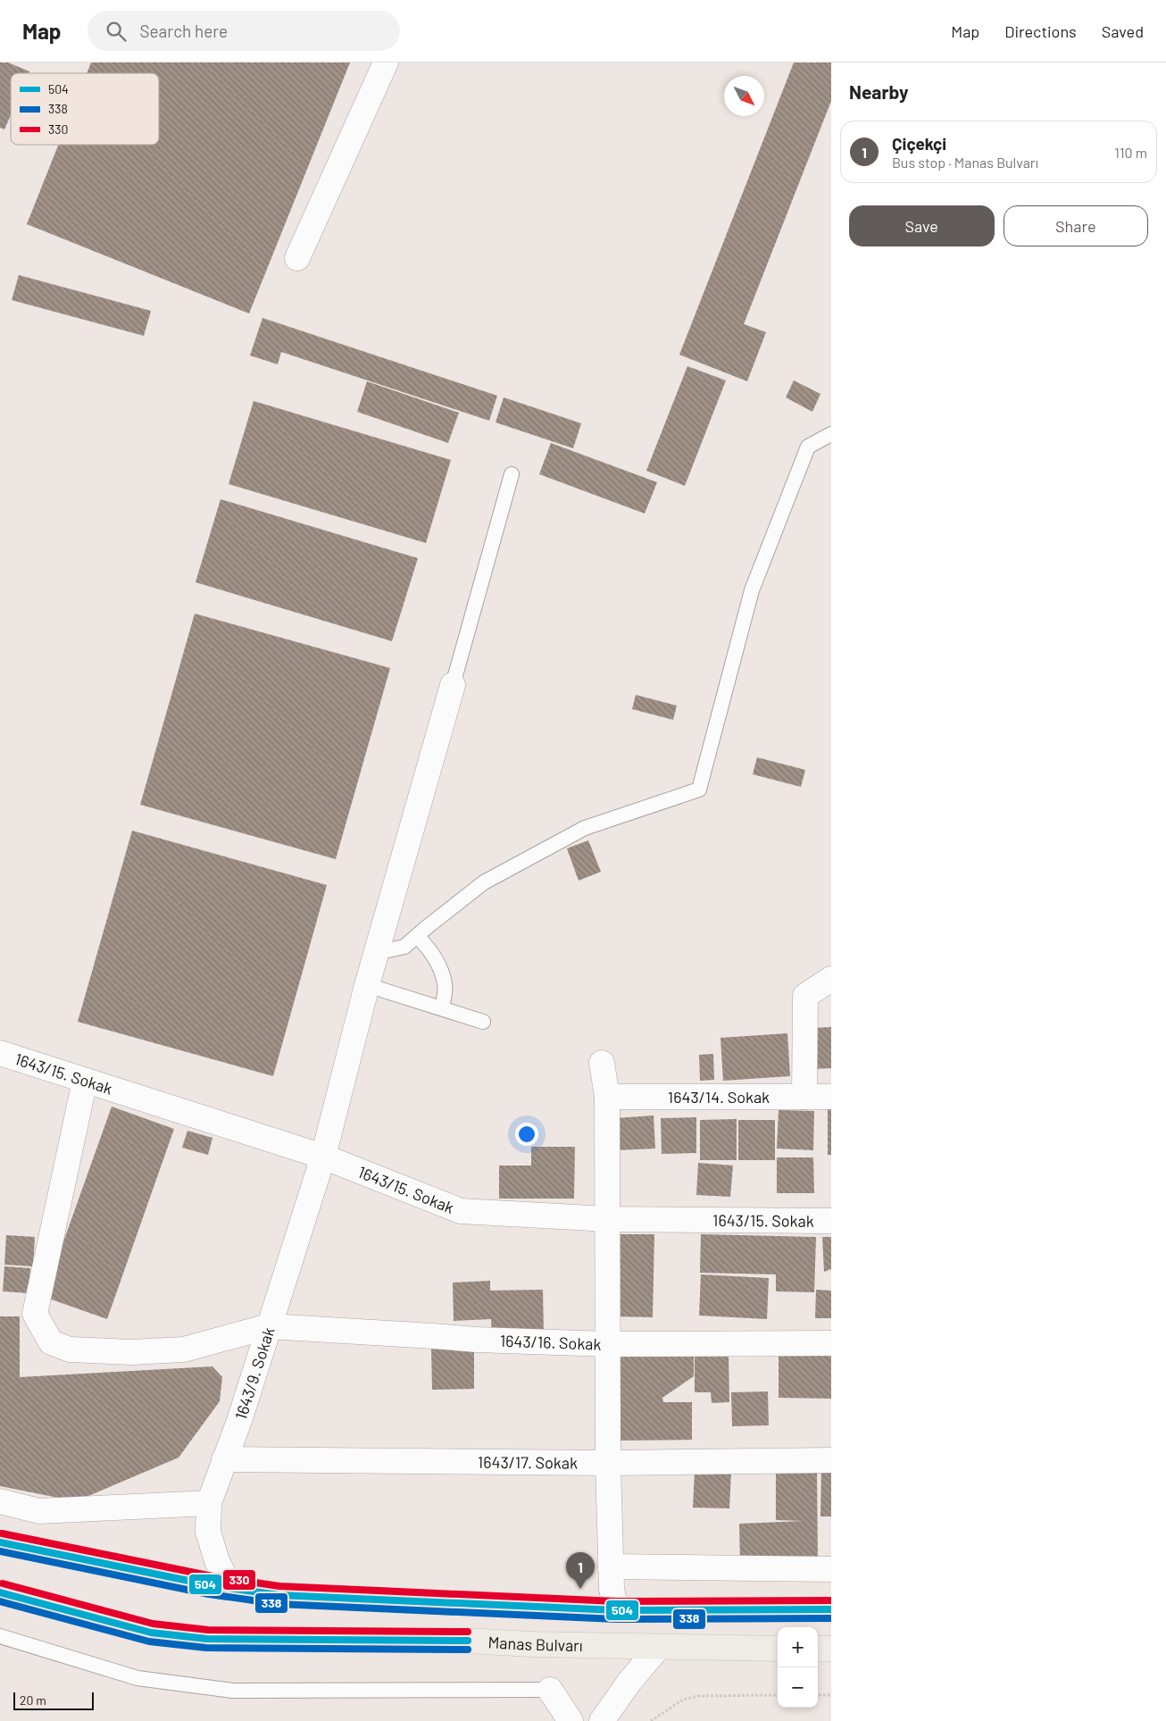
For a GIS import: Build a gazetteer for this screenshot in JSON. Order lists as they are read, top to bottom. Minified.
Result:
{"streets":{"main road":["Manas Bulvarı"],"street":["1643/15. Sokak","1643/14. Sokak","1643/16. Sokak","1643/9. Sokak","1643/17. Sokak"]},"crossings":[["1643/15. Sokak","1643/16. Sokak"],["1643/15. Sokak","1643/9. Sokak"],["1643/16. Sokak","1643/9. Sokak"],["1643/9. Sokak","1643/17. Sokak"]],"lines":["transit line 330","transit line 504","transit line 338"],"legend":["504","338","330"],"scale_bar":"20 m","north":"bottom right","page":{"header":"Map","search":"Search here","nav":["Map","Directions","Saved"],"heading":"Nearby","list":[{"mark":"1","name":"Çiçekçi","note":"Bus stop · Manas Bulvarı","value":"110 m"}],"buttons":["Save","Share"],"pins":"1","map_buttons":["+","−"],"scale":"20 m"}}
